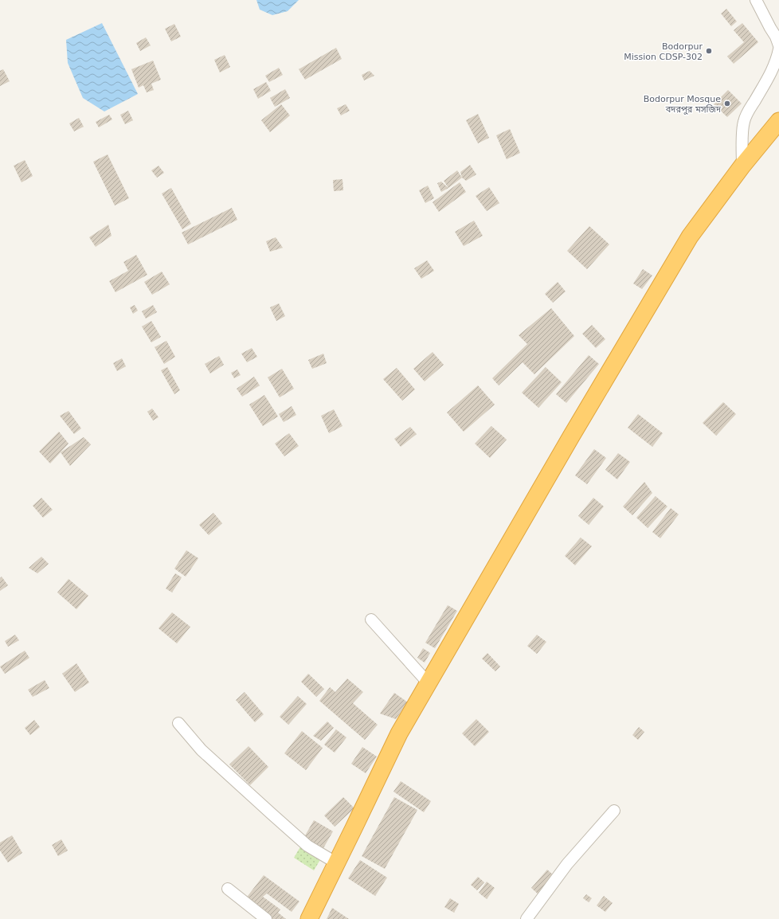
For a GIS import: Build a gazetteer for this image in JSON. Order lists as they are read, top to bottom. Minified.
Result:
{"places":["Bodorpur Mission CDSP-302","Bodorpur Mosque বদরপুর মসজিদ"]}
